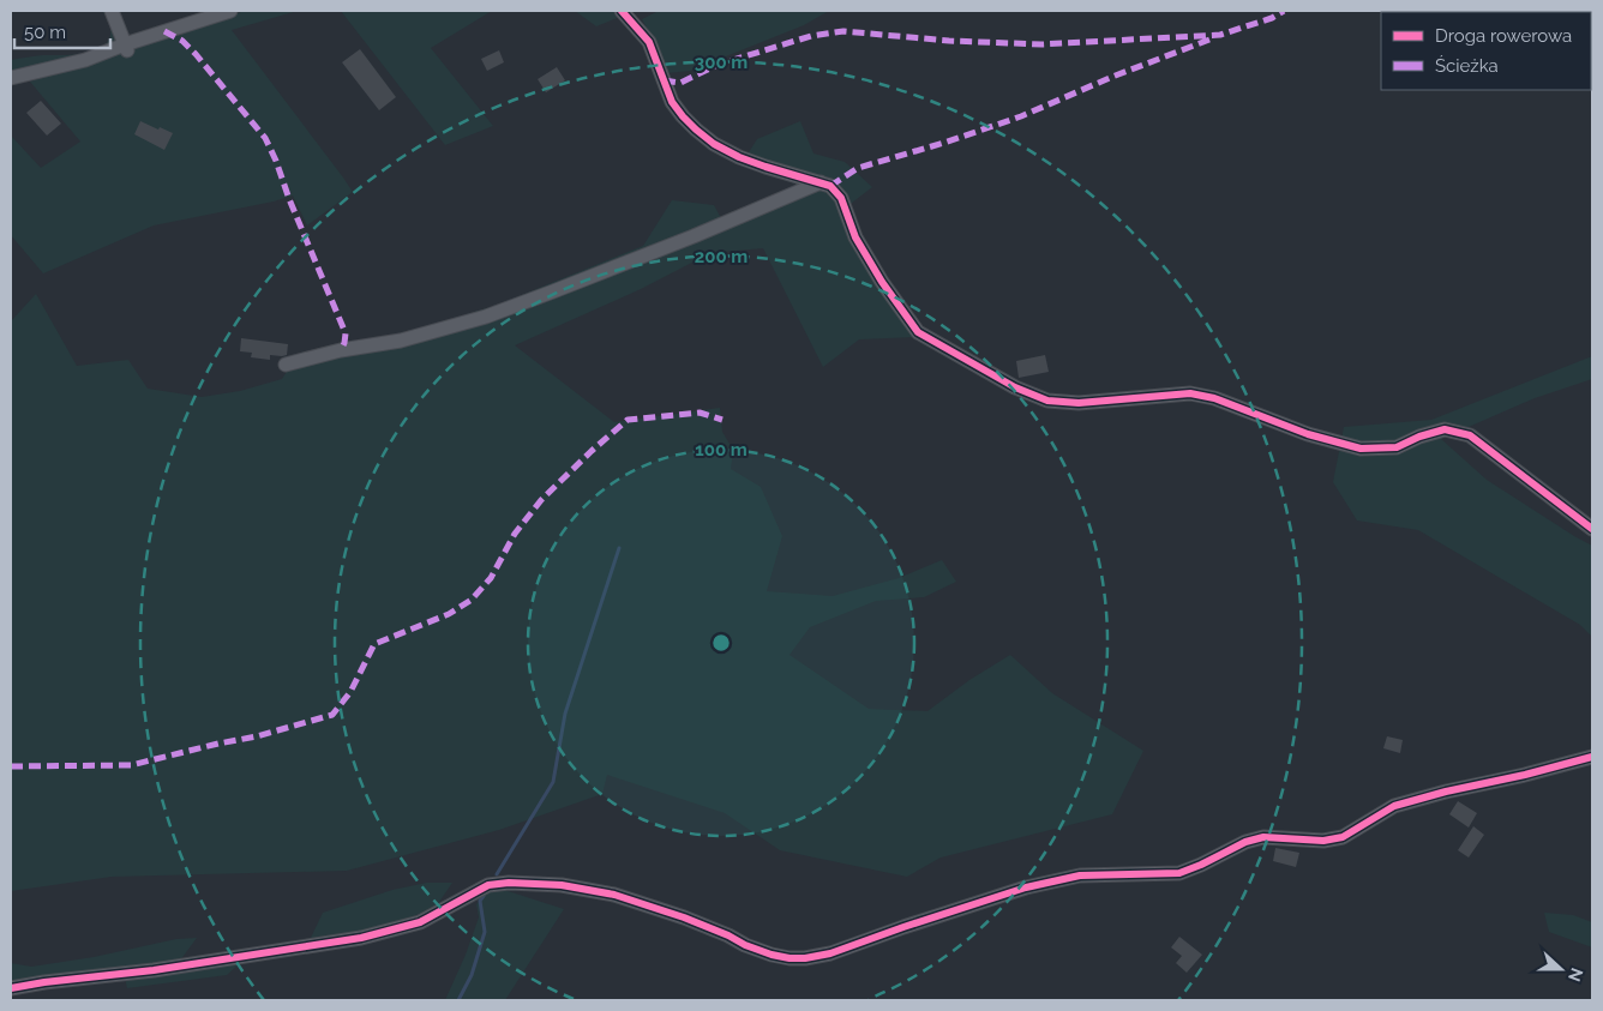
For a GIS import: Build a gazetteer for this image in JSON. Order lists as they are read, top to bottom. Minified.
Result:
{"legend":["Droga rowerowa","Ścieżka"],"scale_bar":"50 m","north":"right","rings":["300 m","200 m","100 m"]}
